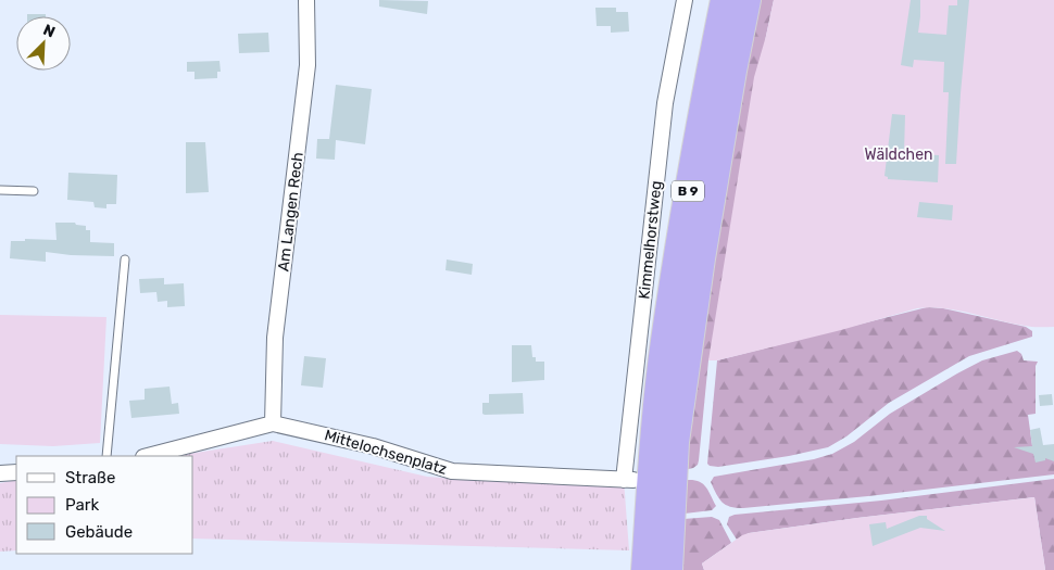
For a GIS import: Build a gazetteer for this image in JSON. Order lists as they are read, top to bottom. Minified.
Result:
{"streets":{"highway":["B 9"],"street":["Am Langen Rech","Kimmelhorstweg","Mittelochsenplatz"]},"crossings":[["Am Langen Rech","Mittelochsenplatz"],["Kimmelhorstweg","Mittelochsenplatz"]],"parks":["Wäldchen"],"legend":["Straße","Park","Gebäude"],"north":"top right"}
